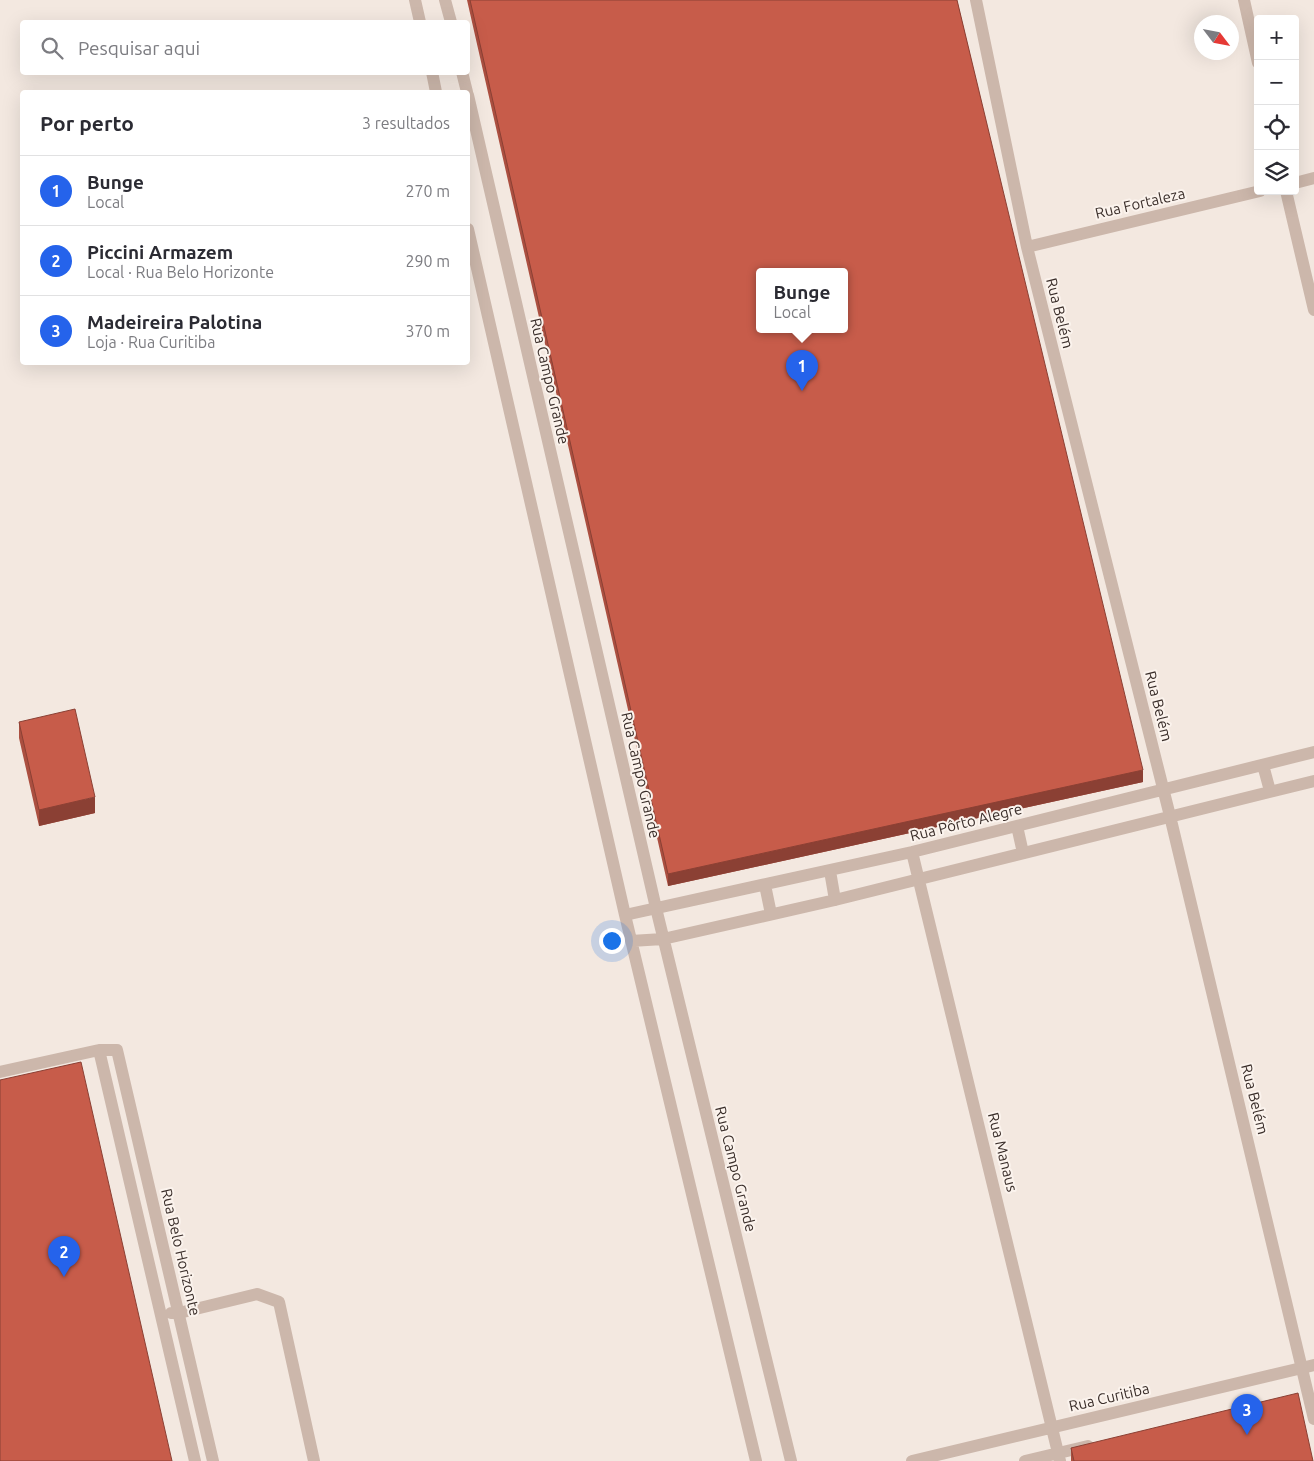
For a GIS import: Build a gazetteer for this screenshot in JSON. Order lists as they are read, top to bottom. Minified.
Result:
{"streets":{"street":["Rua Fortaleza","Rua Belém","Rua Campo Grande","Rua Pôrto Alegre","Rua Manaus","Rua Belo Horizonte","Rua Curitiba"]},"crossings":[["Rua Fortaleza","Rua Belém"],["Rua Belém","Rua Pôrto Alegre"],["Rua Belém","Rua Curitiba"],["Rua Campo Grande","Rua Pôrto Alegre"],["Rua Pôrto Alegre","Rua Manaus"],["Rua Manaus","Rua Curitiba"]],"north":"bottom right","page":{"map_buttons":["+","−"],"search":"Pesquisar aqui","heading":["Por perto","3 resultados"],"list":[{"mark":"1","name":"Bunge","note":"Local","value":"270 m"},{"mark":"2","name":"Piccini Armazem","note":"Local · Rua Belo Horizonte","value":"290 m"},{"mark":"3","name":"Madeireira Palotina","note":"Loja · Rua Curitiba","value":"370 m"}],"popup":["Bunge","Local"],"pins":["1","2","3"]}}
